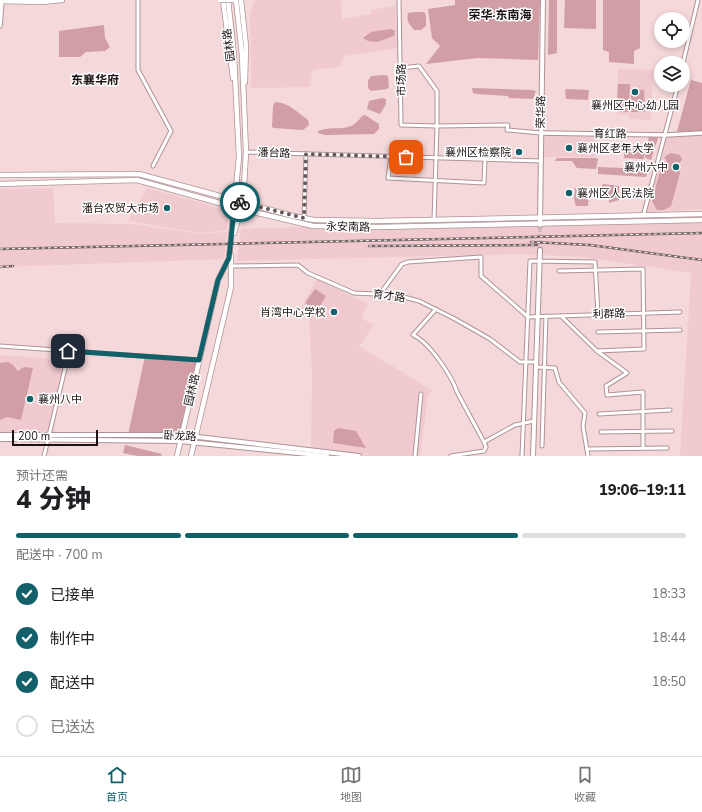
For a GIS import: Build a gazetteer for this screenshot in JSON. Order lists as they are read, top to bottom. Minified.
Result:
{"streets":{"main road":["园林路","荣华路","永安南路","卧龙路"],"street":["市场路","育红路","潘台路","育才路","利群路"]},"crossings":[["园林路","潘台路"],["园林路","永安南路"],["园林路","育才路"],["园林路","卧龙路"],["荣华路","育红路"],["荣华路","潘台路"],["荣华路","永安南路"]],"districts":["荣华·东南海","东襄华府"],"places":["襄州区中心幼儿园","襄州区老年大学","襄州区检察院","襄州六中","襄州区人民法院","潘台农贸大市场","肖湾中心学校","襄州八中"],"scale_bar":"200 m","page":{"scale":"200 m","heading":["4 分钟","预计还需","19:06–19:11"],"bar":"配送中 · 700 m","list":[["已接单","18:33"],["制作中","18:44"],["配送中","18:50"],"已送达"],"tabs":["首页","地图","收藏"]}}
